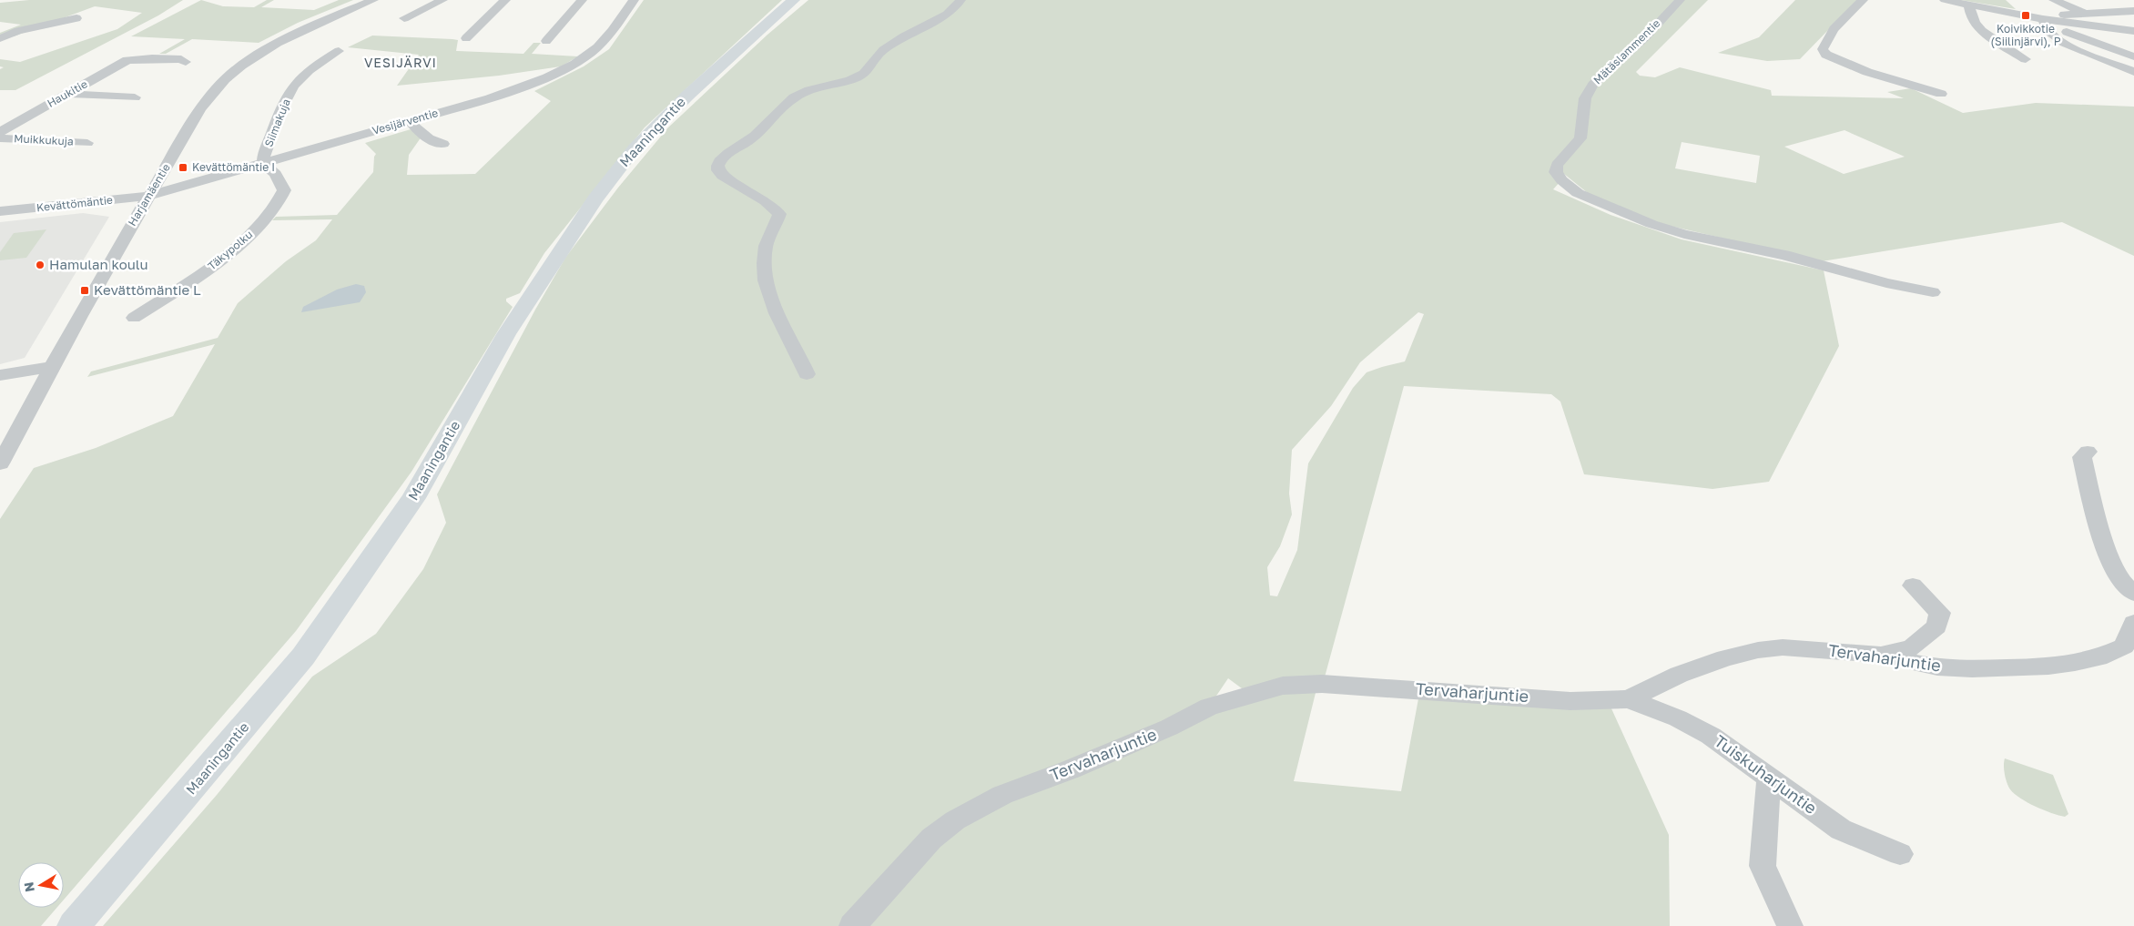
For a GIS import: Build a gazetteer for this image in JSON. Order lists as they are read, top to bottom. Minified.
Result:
{"streets":{"main road":["Maaningantie"],"street":["Mätäslammentie","Haukitie","Vesijärventie","Siimakuja","Muikkukuja","Harjamäentie","Kevättömäntie","Täkypolku","Tervaharjuntie","Tuiskuharjuntie"]},"crossings":[["Vesijärventie","Siimakuja"],["Vesijärventie","Harjamäentie"],["Vesijärventie","Kevättömäntie"],["Vesijärventie","Täkypolku"],["Siimakuja","Täkypolku"],["Harjamäentie","Kevättömäntie"],["Tervaharjuntie","Tuiskuharjuntie"]],"districts":["VESIJÄRVI"],"places":{"transit":["Koivikkotie (Siilinjärvi), P","Kevättömäntie I","Kevättömäntie L"],"other":["Hamulan koulu"]},"north":"left"}
